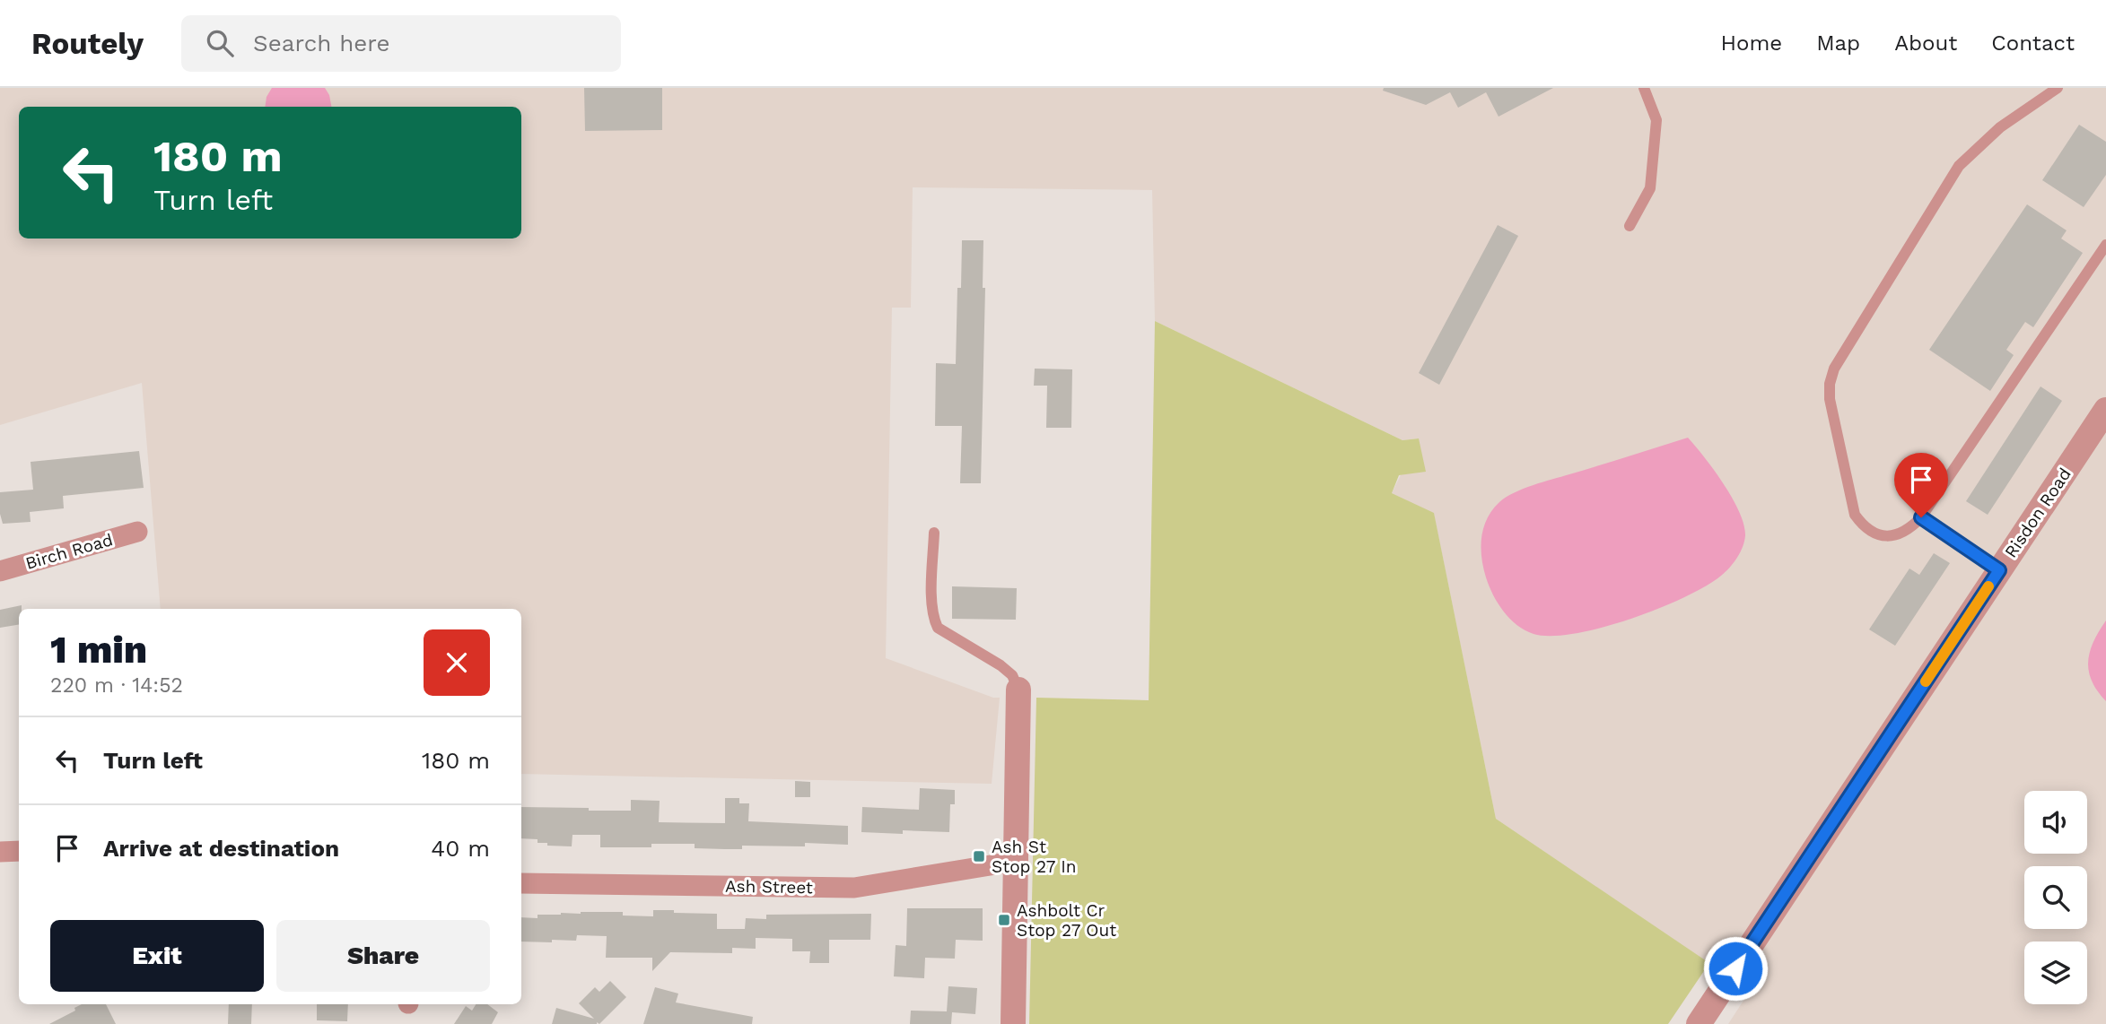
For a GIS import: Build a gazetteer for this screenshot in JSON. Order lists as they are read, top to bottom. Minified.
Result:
{"streets":{"street":["Risdon Road","Birch Road","Ash Street"]},"places":{"transit":["Ash St Stop 27 In","Ashbolt Cr Stop 27 Out"]},"page":{"header":"Routely","search":"Search here","nav":["Home","Map","About","Contact"],"turn":["180 m","Turn left"],"heading":["1 min","220 m · 14:52"],"list":[{"name":"Turn left","value":"180 m"},{"name":"Arrive at destination","value":"40 m"}],"buttons":["Exit","Share"]}}
